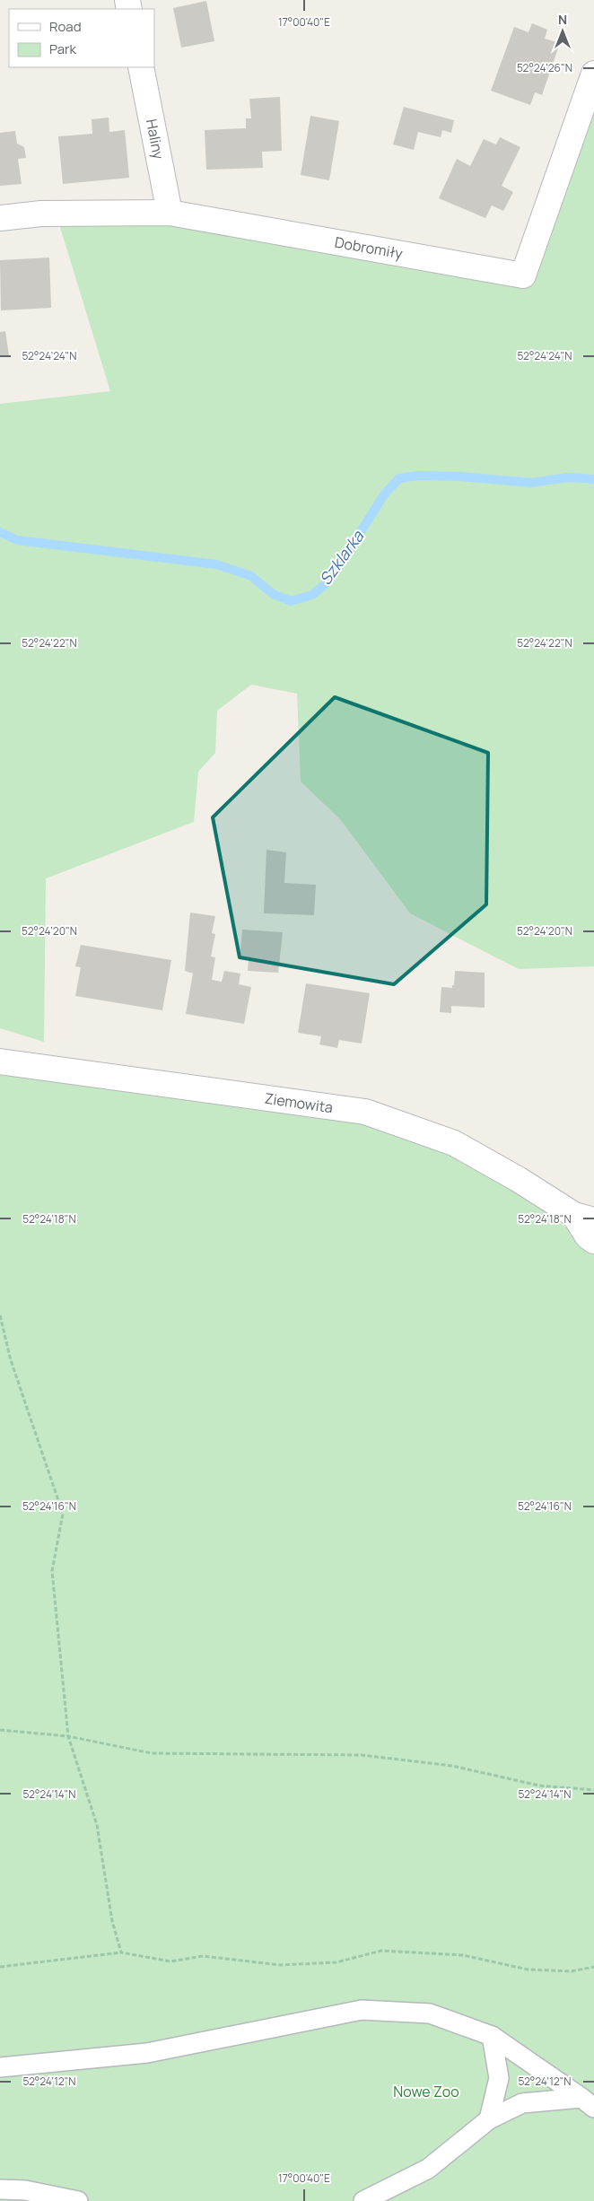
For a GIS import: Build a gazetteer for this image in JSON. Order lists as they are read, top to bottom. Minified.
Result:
{"streets":{"street":["Haliny","Dobromiły","Ziemowita"]},"crossings":[["Haliny","Dobromiły"]],"water":["Szklarka"],"parks":["Nowe Zoo"],"legend":["Road","Park"],"north":"top","coordinates":["17°00'40\"E","52°24'26\"N","52°24'24\"N","52°24'22\"N","52°24'20\"N","52°24'18\"N","52°24'16\"N","52°24'14\"N","52°24'12\"N"]}
